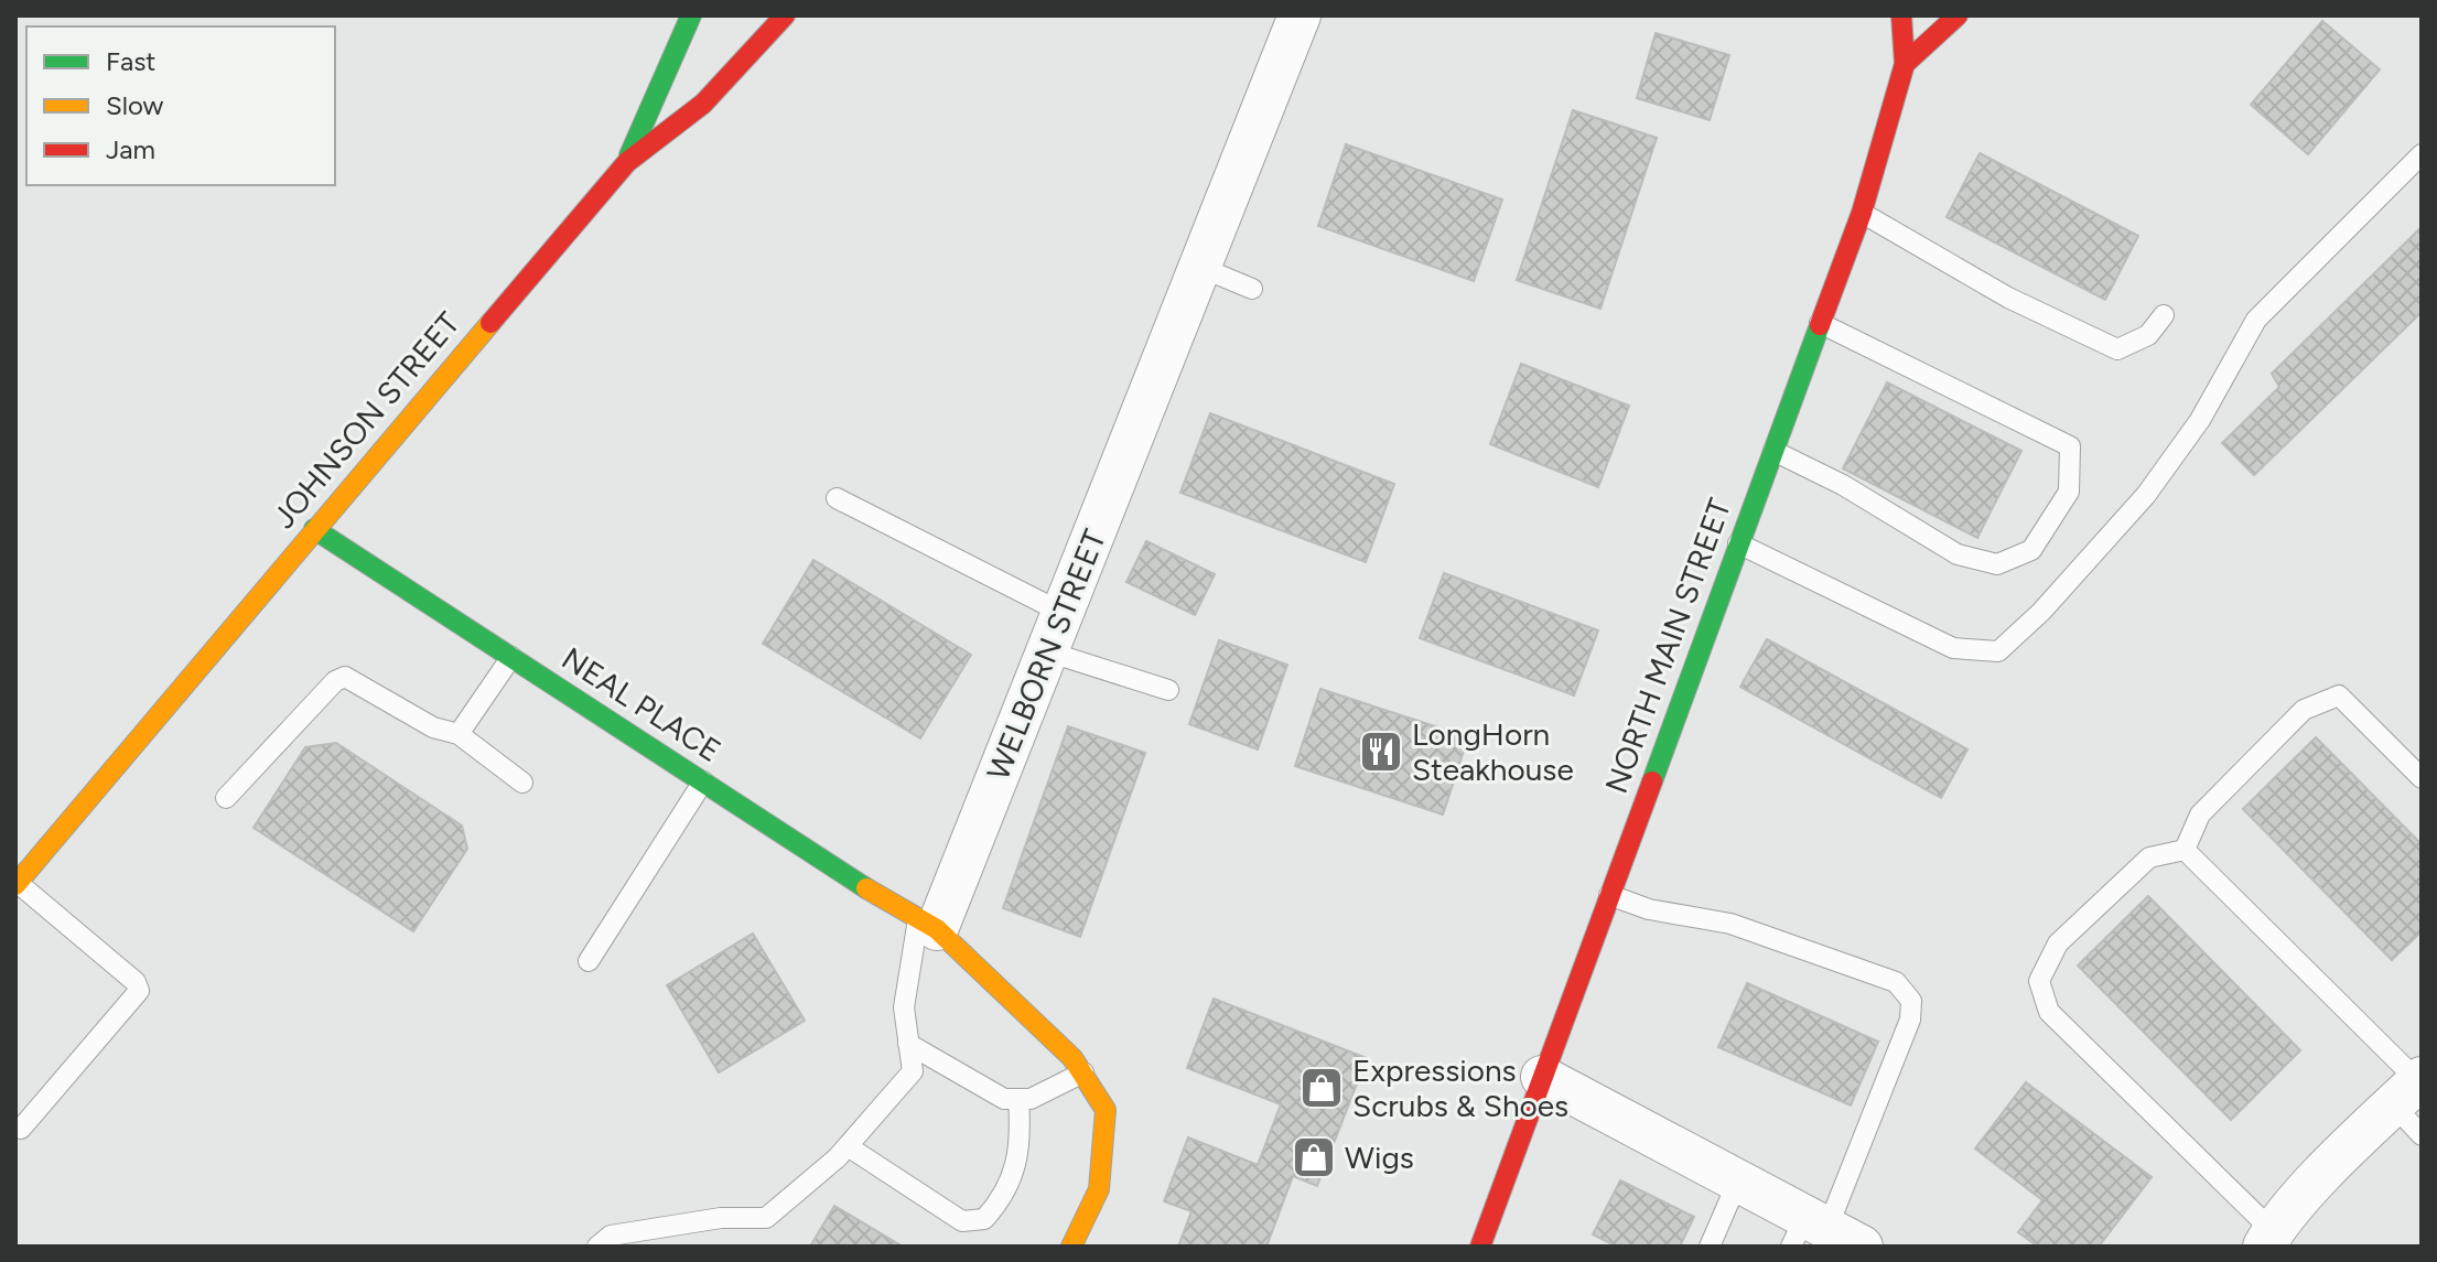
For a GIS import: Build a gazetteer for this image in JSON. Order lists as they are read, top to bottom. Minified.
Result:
{"streets":{"street":["JOHNSON STREET","NORTH MAIN STREET","WELBORN STREET","NEAL PLACE"]},"crossings":[["JOHNSON STREET","NEAL PLACE"],["WELBORN STREET","NEAL PLACE"]],"places":{"restaurant":["LongHorn Steakhouse"],"shop":["Expressions Scrubs & Shoes","Wigs"]},"legend":["Fast","Slow","Jam"]}
